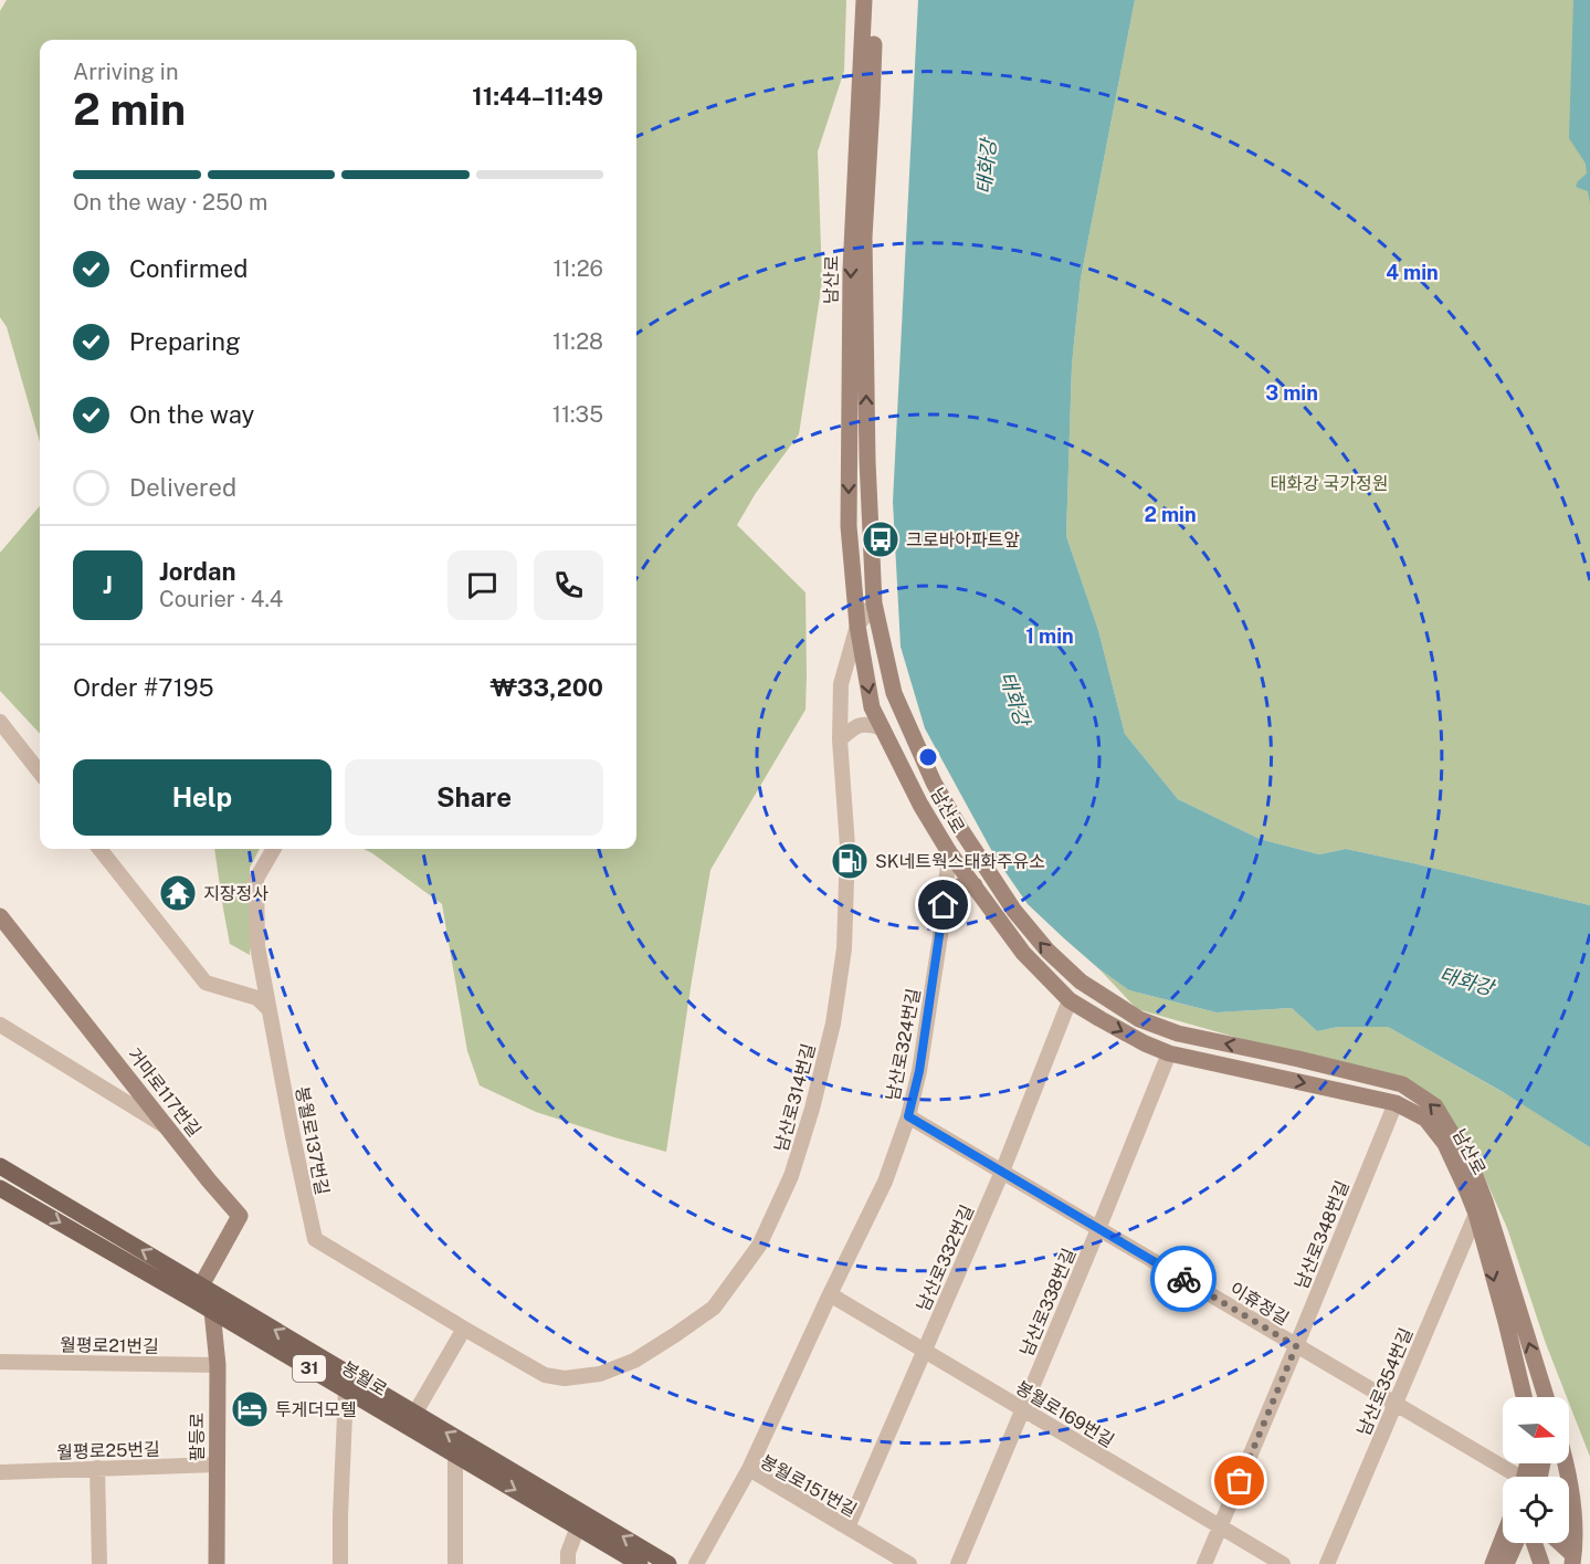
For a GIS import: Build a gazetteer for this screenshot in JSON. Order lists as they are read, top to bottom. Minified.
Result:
{"streets":{"main road":["남산로","거마로117번길","31","봉월로","팔등로"],"street":["남산로324번길","남산로314번길","봉월로137번길","남산로348번길","남산로332번길","남산로338번길","이휴정길","월평로21번길","남산로354번길","봉월로169번길","월평로25번길","봉월로151번길"]},"crossings":[["남산로","남산로324번길"],["남산로","남산로314번길"],["남산로","남산로348번길"],["남산로","남산로332번길"],["남산로","남산로338번길"],["남산로","남산로354번길"],["남산로324번길","이휴정길"],["남산로324번길","봉월로169번길"],["남산로324번길","봉월로151번길"],["거마로117번길","봉월로"],["남산로314번길","봉월로137번길"],["남산로348번길","이휴정길"],["남산로348번길","봉월로169번길"],["남산로332번길","이휴정길"],["남산로332번길","봉월로169번길"],["남산로332번길","봉월로151번길"],["남산로338번길","이휴정길"],["남산로338번길","봉월로169번길"],["이휴정길","남산로354번길"],["월평로21번길","팔등로"],["봉월로","팔등로"],["팔등로","월평로25번길"]],"water":["태화강"],"parks":["태화강 국가정원"],"places":{"bus stop":["크로바아파트앞"],"fuel station":["SK네트웍스태화주유소"],"temple":["지장정사"],"hotel":["투게더모텔"]},"north":"right","page":{"heading":["2 min","Arriving in","11:44–11:49"],"panel":["Jordan","Courier · 4.4","Order #7195","₩33,200"],"bar":"On the way · 250 m","list":[["Confirmed","11:26"],["Preparing","11:28"],["On the way","11:35"],"Delivered"],"round":"J","buttons":["Help","Share"]},"rings":["4 min","3 min","2 min","1 min"]}
